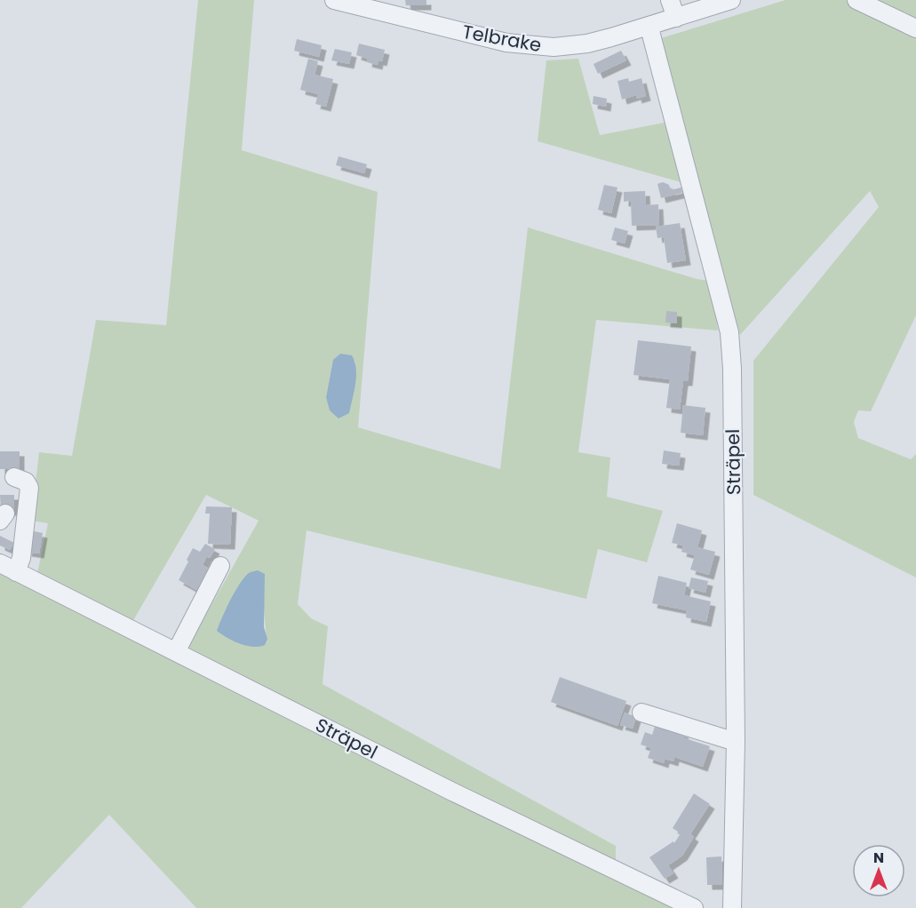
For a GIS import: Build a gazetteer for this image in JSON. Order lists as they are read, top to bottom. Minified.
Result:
{"streets":{"street":["Telbrake","Sträpel"]},"crossings":[["Telbrake","Sträpel"]],"north":"top"}
